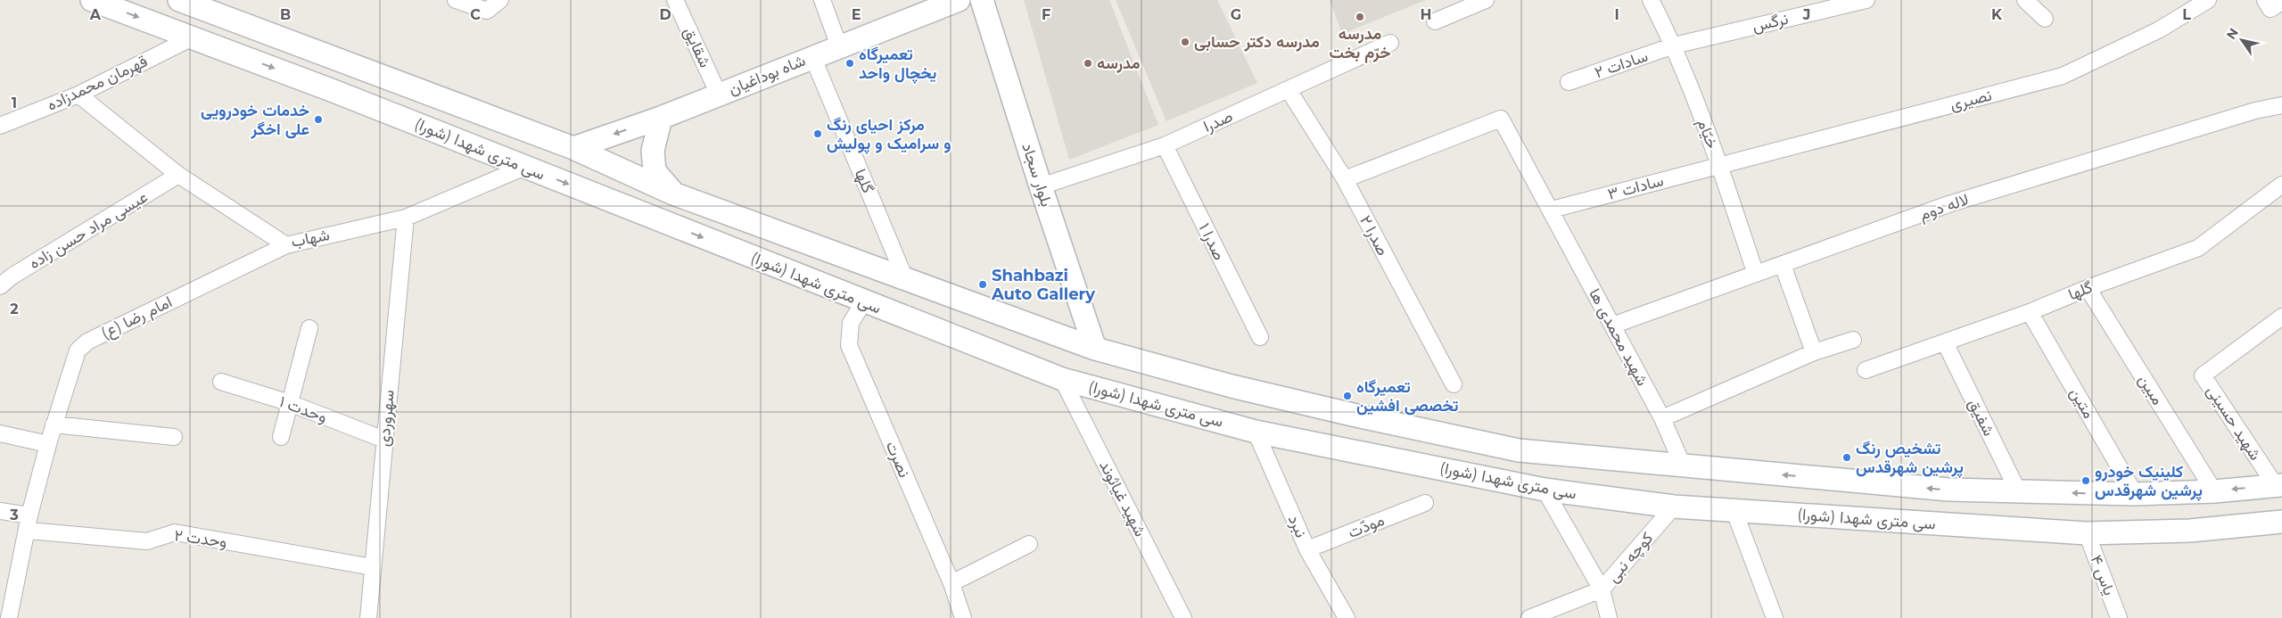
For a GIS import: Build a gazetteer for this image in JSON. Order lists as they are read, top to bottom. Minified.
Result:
{"streets":{"main road":["شاه بوداغیان","سی متری شهدا (شورا)","بلوار سجاد"],"street":["نرگس","شقایق","سادات ۲","قهرمان محمدزاده","نصیری","صدرا","خیّام","گلها","سادات ۳","لاله دوم","عیسی مراد حسن زاده","صدرا ۲","شهاب","صدرا ۱","امام رضا (ع)","شهید محمدی ها","مبین","متین","وحدت ۱","شفیق","سهروردی","شهید حسینی","نصرت","شهید غیاثوند","نبرد","مودّت","وحدت ۲","کوچه نبی","یاس ۴"]},"crossings":[["نرگس","سادات ۲"],["نرگس","خیّام"],["شقایق","شاه بوداغیان"],["سادات ۲","خیّام"],["شاه بوداغیان","سی متری شهدا (شورا)"],["شاه بوداغیان","گلها"],["قهرمان محمدزاده","سی متری شهدا (شورا)"],["قهرمان محمدزاده","شهاب"],["نصیری","خیّام"],["نصیری","سادات ۳"],["صدرا","بلوار سجاد"],["صدرا","صدرا ۲"],["صدرا","صدرا ۱"],["خیّام","سادات ۳"],["خیّام","لاله دوم"],["سی متری شهدا (شورا)","بلوار سجاد"],["سی متری شهدا (شورا)","گلها"],["سی متری شهدا (شورا)","شهاب"],["سی متری شهدا (شورا)","شهید محمدی ها"],["سی متری شهدا (شورا)","مبین"],["سی متری شهدا (شورا)","متین"],["سی متری شهدا (شورا)","شفیق"],["سی متری شهدا (شورا)","شهید حسینی"],["سی متری شهدا (شورا)","نصرت"],["سی متری شهدا (شورا)","شهید غیاثوند"],["سی متری شهدا (شورا)","نبرد"],["سی متری شهدا (شورا)","کوچه نبی"],["سی متری شهدا (شورا)","یاس ۴"],["گلها","مبین"],["گلها","متین"],["گلها","شفیق"],["سادات ۳","شهید محمدی ها"],["لاله دوم","شهید محمدی ها"],["عیسی مراد حسن زاده","شهاب"],["صدرا ۲","شهید محمدی ها"],["شهاب","امام رضا (ع)"],["شهاب","سهروردی"],["امام رضا (ع)","وحدت ۲"],["وحدت ۱","سهروردی"],["سهروردی","وحدت ۲"],["نبرد","مودّت"]],"places":["مدرسه خرّم بخت","مدرسه دکتر حسابی","تعمیرگاه یخچال واحد","مدرسه","خدمات خودرویی علی اخگر","مرکز احیای رنگ و سرامیک و پولیش","Shahbazi Auto Gallery","تعمیرگاه تخصصی افشین","تشخیص رنگ پرشین شهرقدس","کلینیک خودرو پرشین شهرقدس"],"north":"top left","grid":{"columns":["A","B","C","D","E","F","G","H","I","J","K","L"],"rows":["1","2","3"]}}
